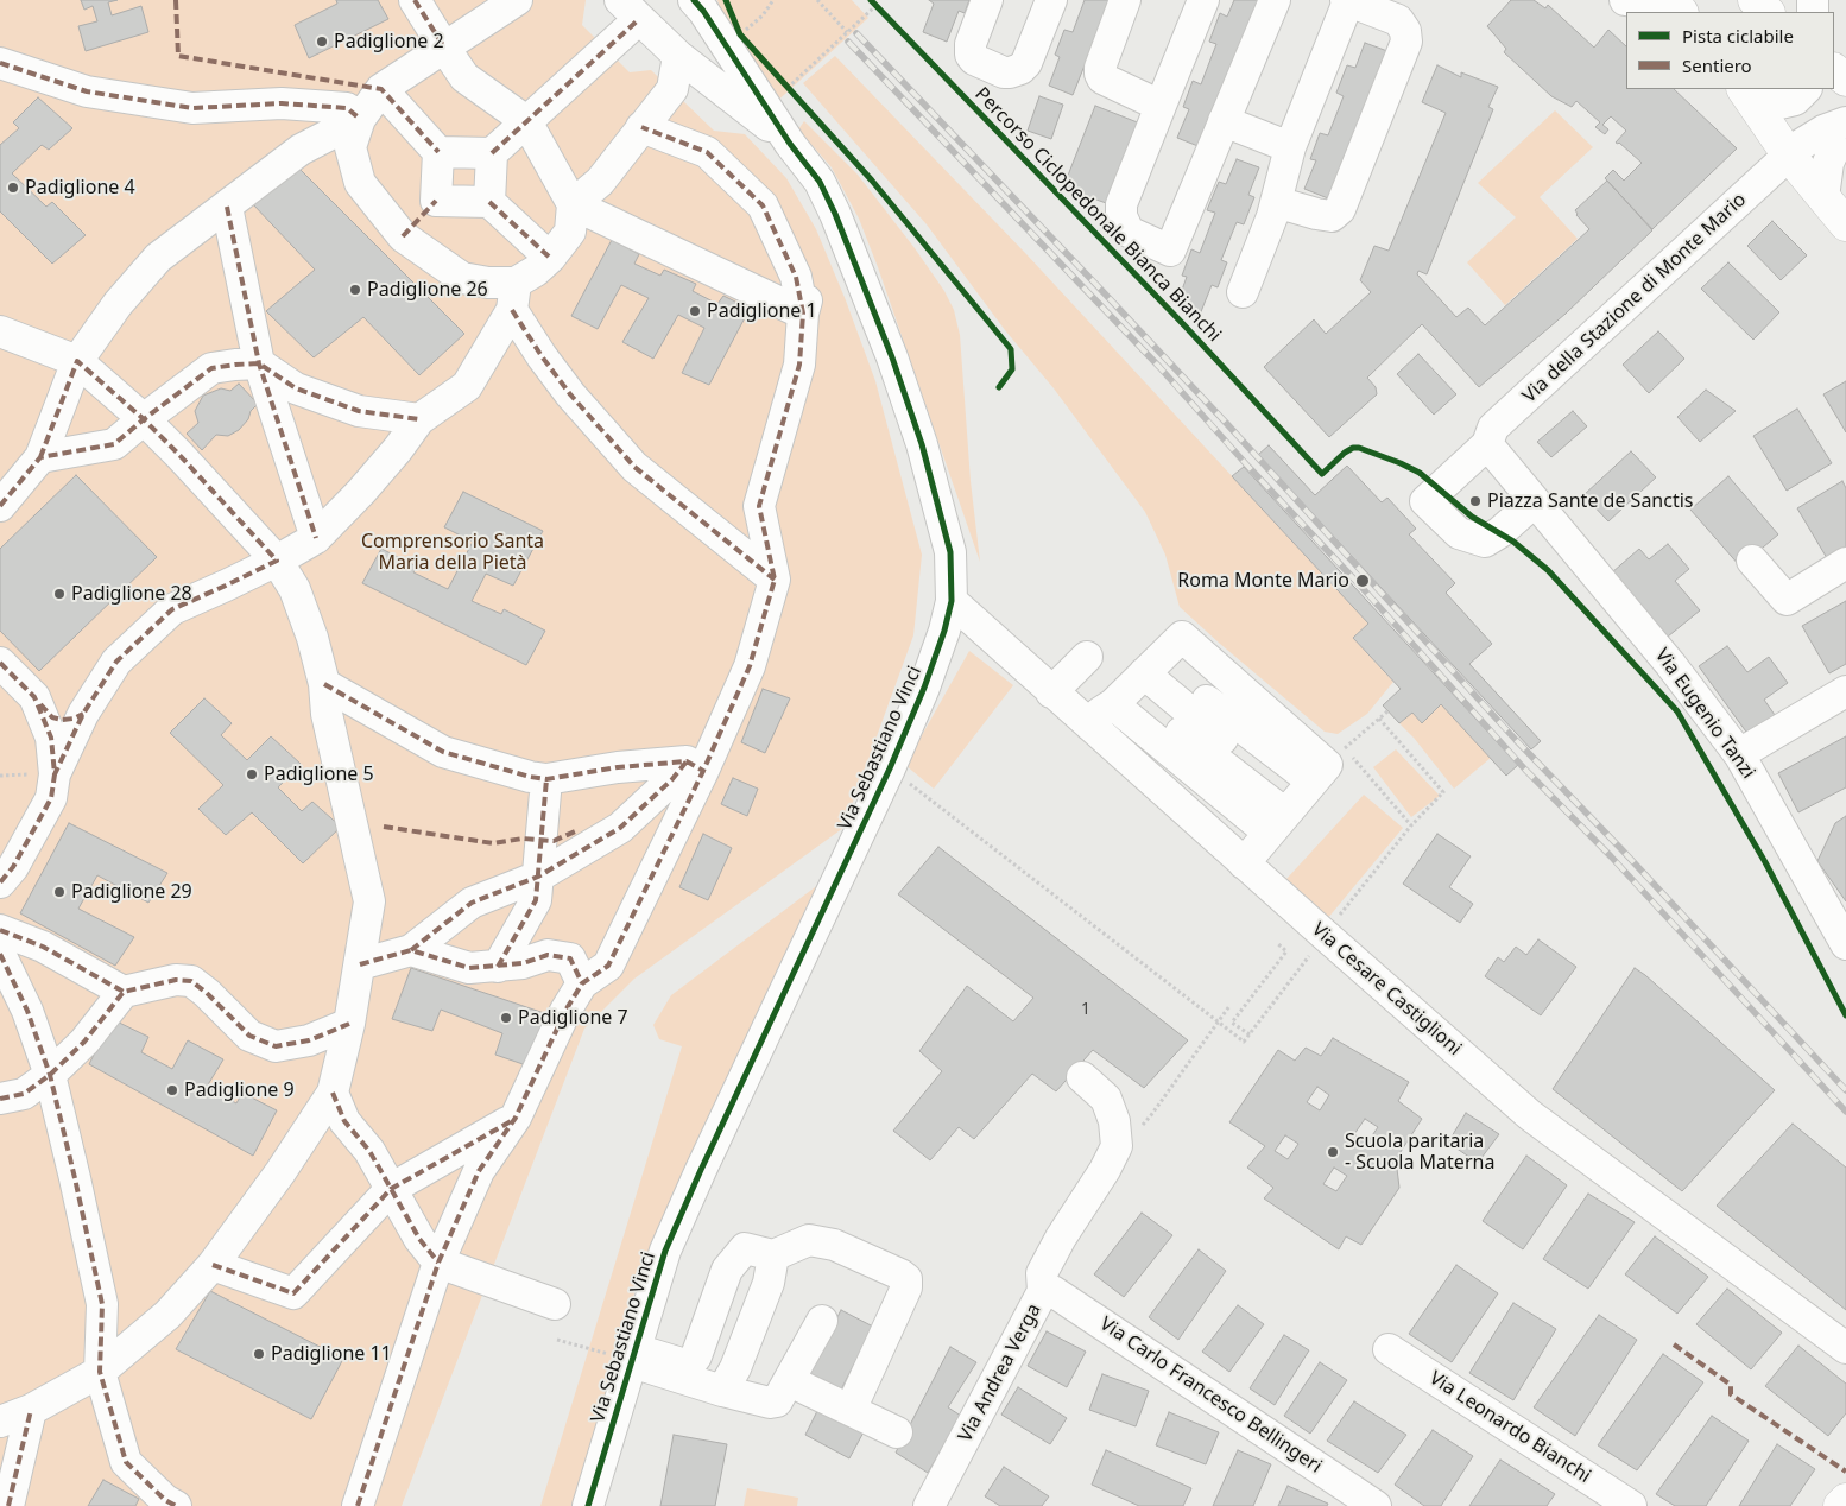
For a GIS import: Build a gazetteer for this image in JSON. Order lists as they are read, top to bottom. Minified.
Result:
{"streets":{"street":["Via della Stazione di Monte Mario","Via Eugenio Tanzi","Via Sebastiano Vinci","Via Cesare Castiglioni","Via Andrea Verga","Via Carlo Francesco Bellingeri","Via Leonardo Bianchi"],"cycle path":["Percorso Ciclopedonale Bianca Bianchi"]},"crossings":[["Via Sebastiano Vinci","Via Cesare Castiglioni"],["Via Andrea Verga","Via Carlo Francesco Bellingeri"]],"parks":["Comprensorio Santa Maria della Pietà"],"places":["Padiglione 2","Padiglione 4","Padiglione 26","Padiglione 1","Piazza Sante de Sanctis","Roma Monte Mario","Padiglione 28","Padiglione 5","Padiglione 29","Padiglione 7","Padiglione 9","Scuola paritaria - Scuola Materna","Padiglione 11"],"house_numbers":["1"],"legend":["Pista ciclabile","Sentiero"]}
